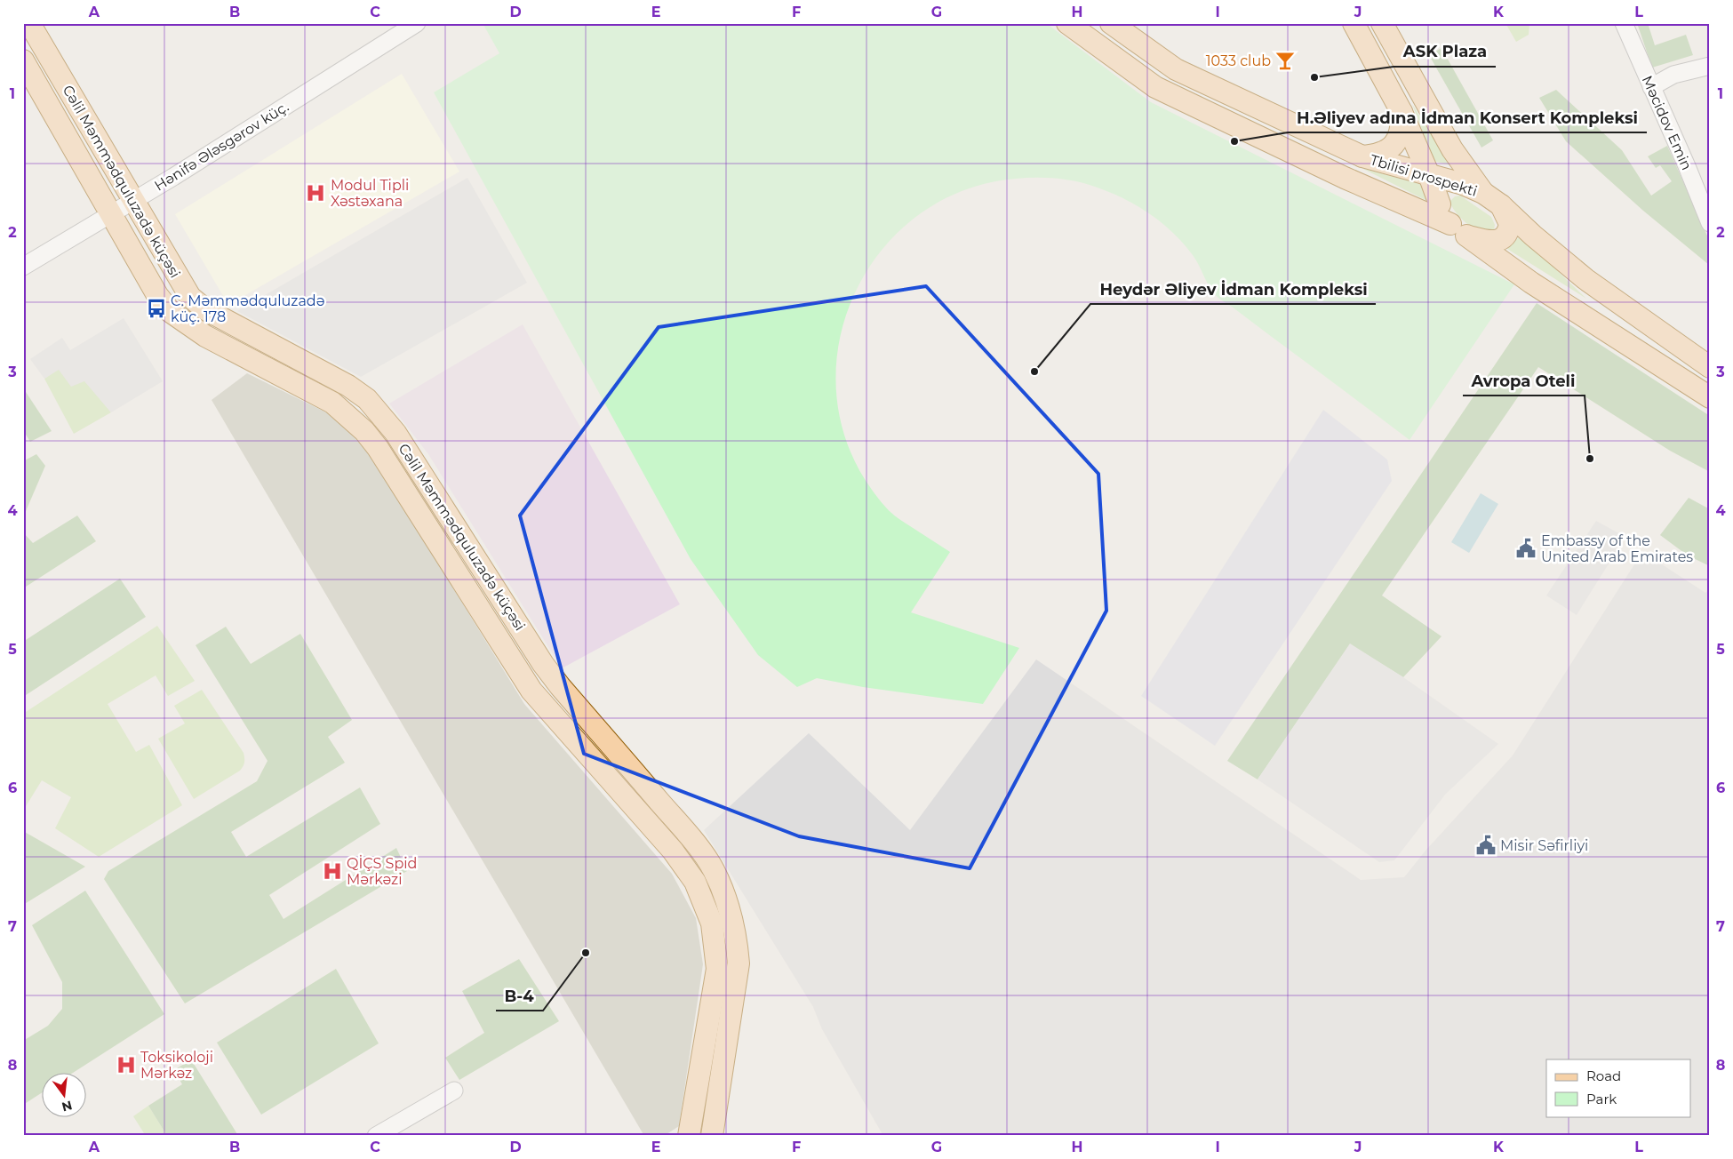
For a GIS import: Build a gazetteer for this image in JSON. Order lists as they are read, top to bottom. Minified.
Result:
{"streets":{"main road":["Tbilisi prospekti","Cəlil Məmmədquluzadə küçəsi"],"street":["Məcidov Emin","Hənifə Ələsgərov küç."]},"crossings":[["Hənifə Ələsgərov küç.","Cəlil Məmmədquluzadə küçəsi"]],"places":{"bar":["1033 club"],"other":["ASK Plaza","H.Əliyev adına İdman Konsert Kompleksi","Heydər Əliyev İdman Kompleksi","Avropa Oteli","B-4"],"hospital":["Modul Tipli Xəstəxana","QİÇS Spid Mərkəzi","Toksikoloji Mərkəz"],"bus stop":["C. Məmmədquluzadə küç. 178"],"public building":["Embassy of the United Arab Emirates","Misir Səfirliyi"]},"legend":["Road","Park"],"north":"bottom","grid":{"columns":["A","B","C","D","E","F","G","H","I","J","K","L"],"rows":["1","2","3","4","5","6","7","8"]}}
